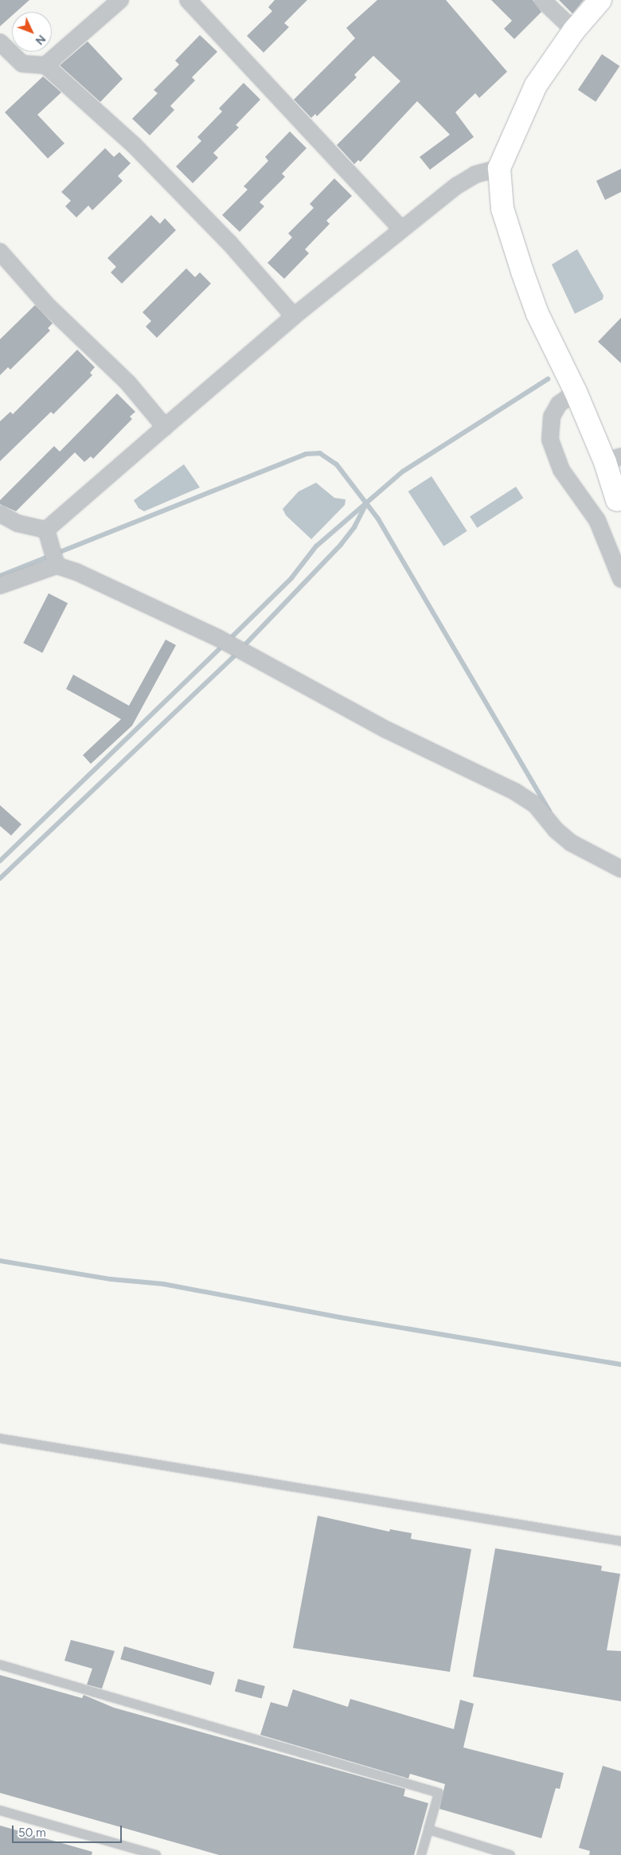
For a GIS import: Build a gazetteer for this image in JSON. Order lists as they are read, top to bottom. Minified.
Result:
{"scale_bar":"50 m","north":"bottom right"}
